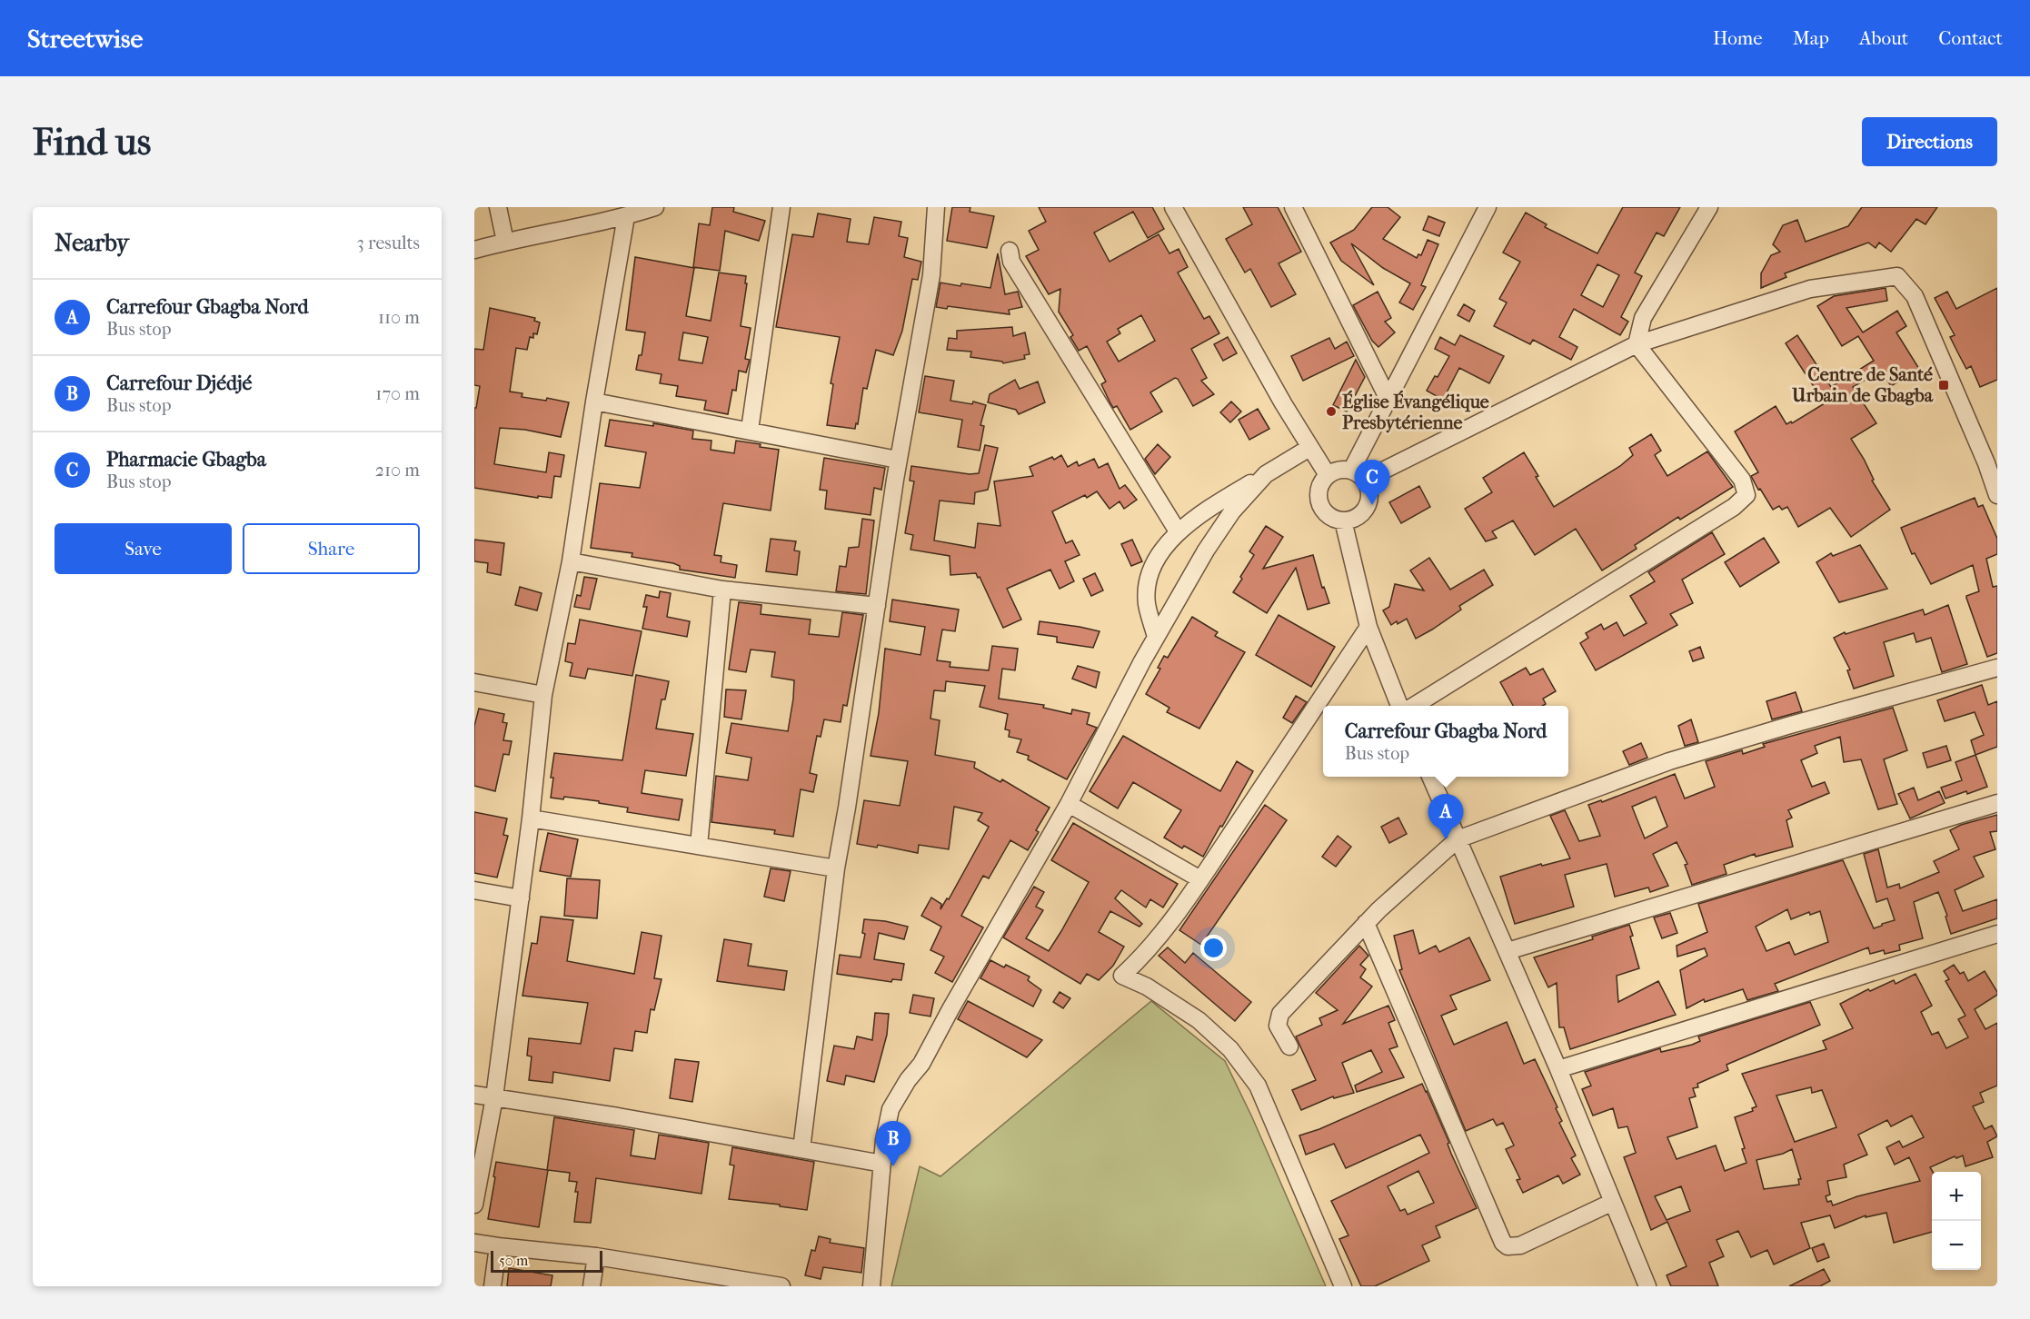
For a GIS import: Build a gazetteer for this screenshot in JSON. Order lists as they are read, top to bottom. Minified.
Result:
{"places":{"transit":["Centre de Santé Urbain de Gbagba"],"other":["Église Évangélique Presbytérienne"]},"scale_bar":"50 m","page":{"header":"Streetwise","nav":["Home","Map","About","Contact"],"buttons":["Directions",["Save","Share"]],"title":"Find us","heading":["Nearby","3 results"],"list":[{"mark":"A","name":"Carrefour Gbagba Nord","note":"Bus stop","value":"110 m"},{"mark":"B","name":"Carrefour Djédjé","note":"Bus stop","value":"170 m"},{"mark":"C","name":"Pharmacie Gbagba","note":"Bus stop","value":"210 m"}],"pins":["C","A","B"],"popup":["Carrefour Gbagba Nord","Bus stop"],"map_buttons":["+","−"],"scale":"50 m"}}
